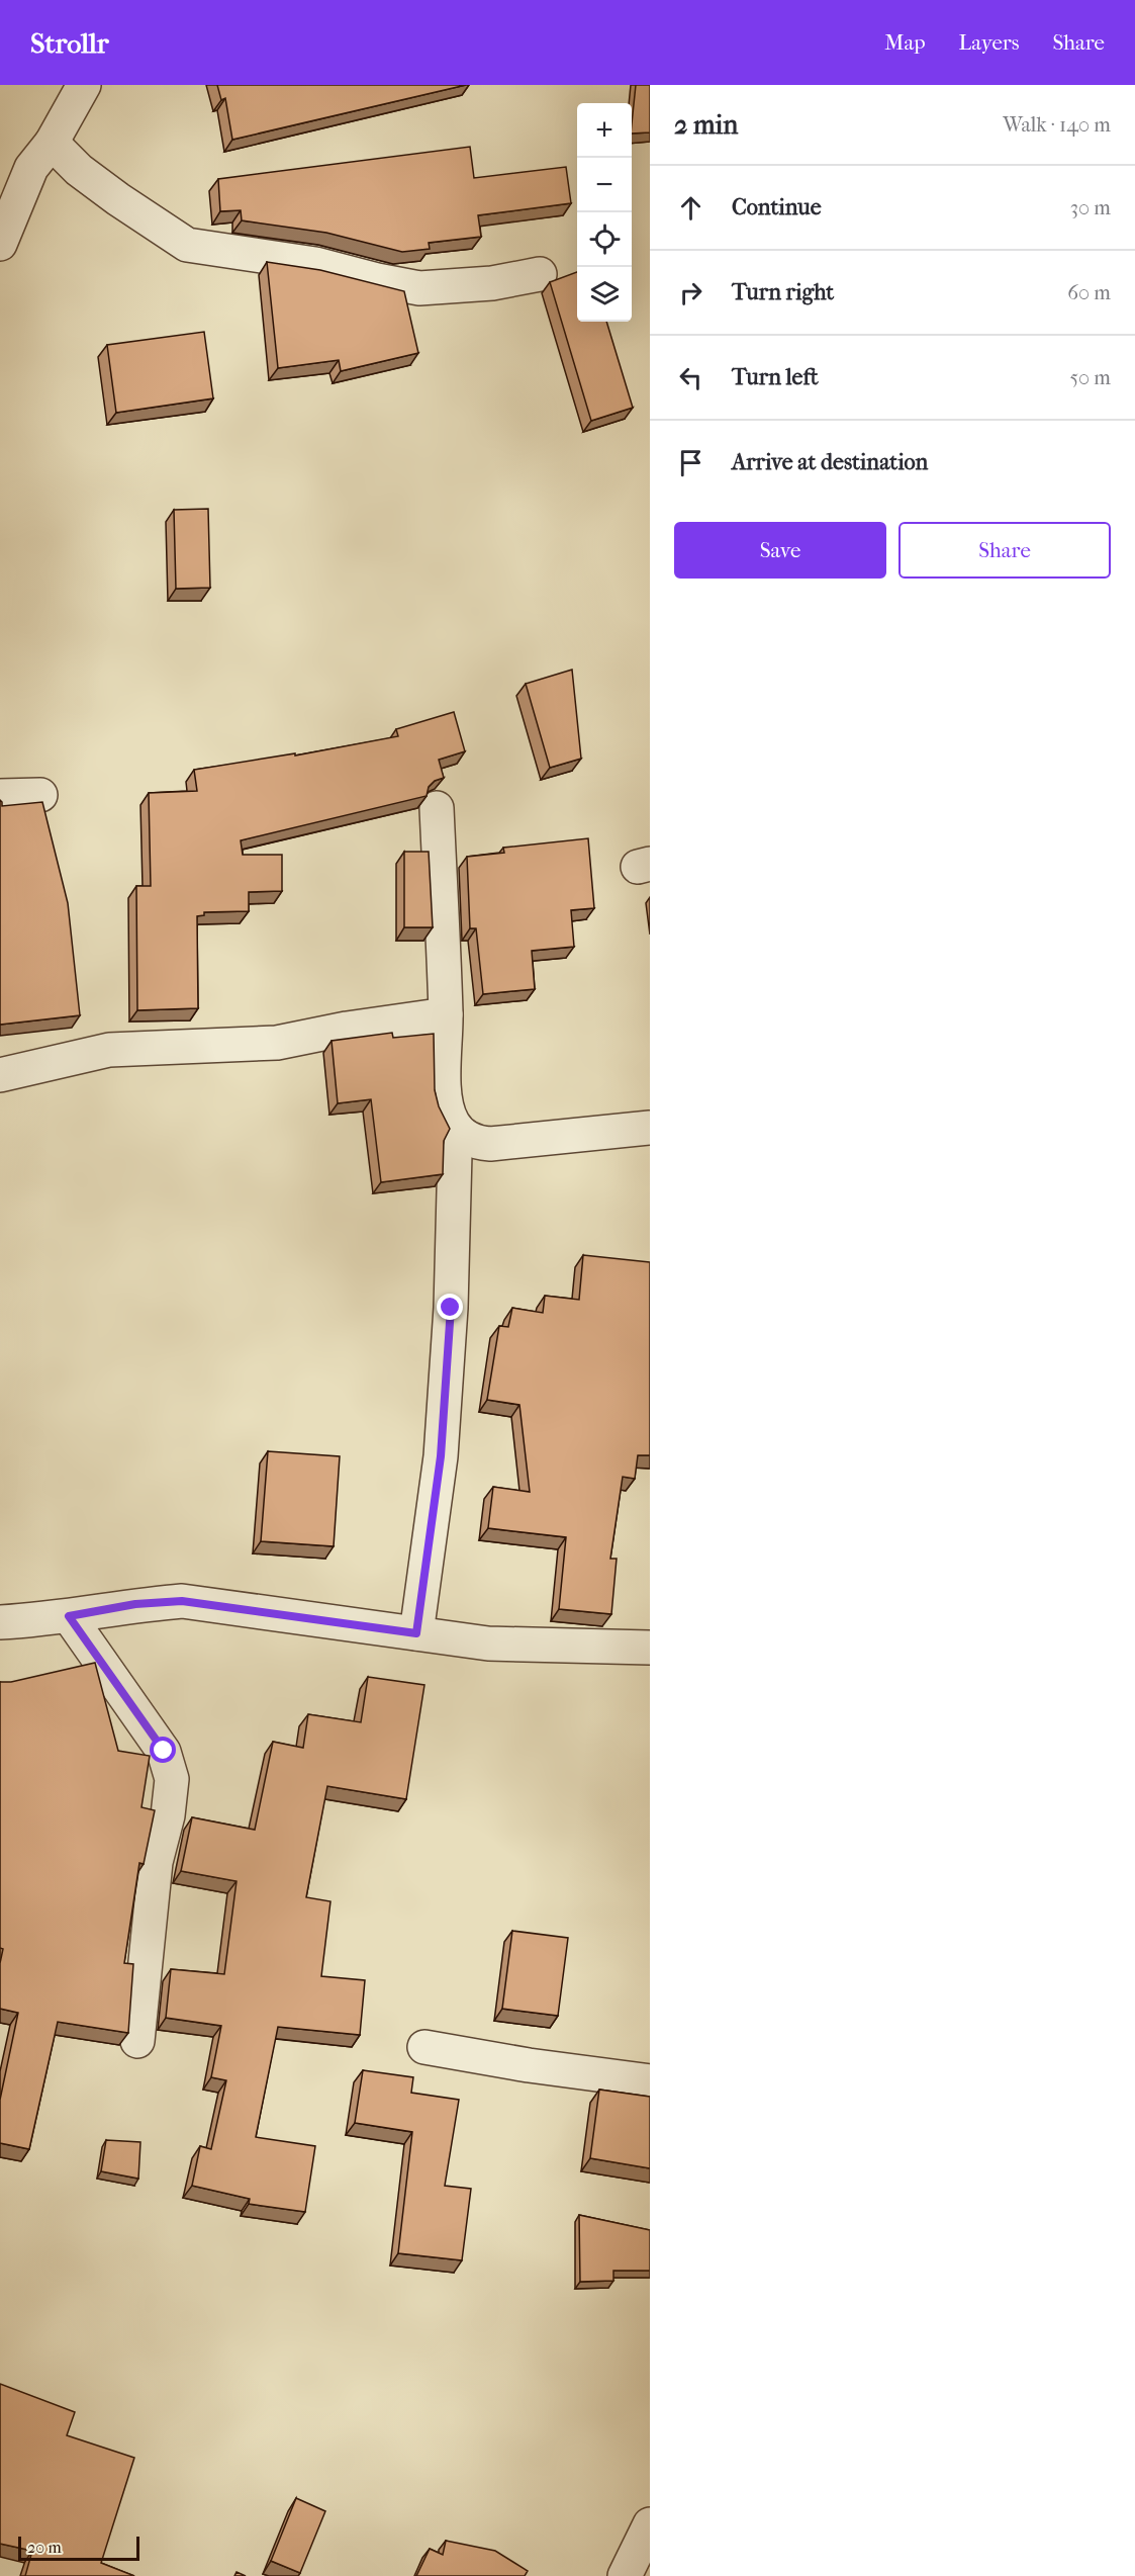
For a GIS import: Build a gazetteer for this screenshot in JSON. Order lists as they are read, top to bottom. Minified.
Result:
{"scale_bar":"20 m","page":{"header":"Strollr","nav":["Map","Layers","Share"],"heading":["2 min","Walk · 140 m"],"map_buttons":["+","−"],"list":[["Continue","30 m"],["Turn right","60 m"],["Turn left","50 m"],"Arrive at destination"],"buttons":["Save","Share"],"scale":"20 m"}}
